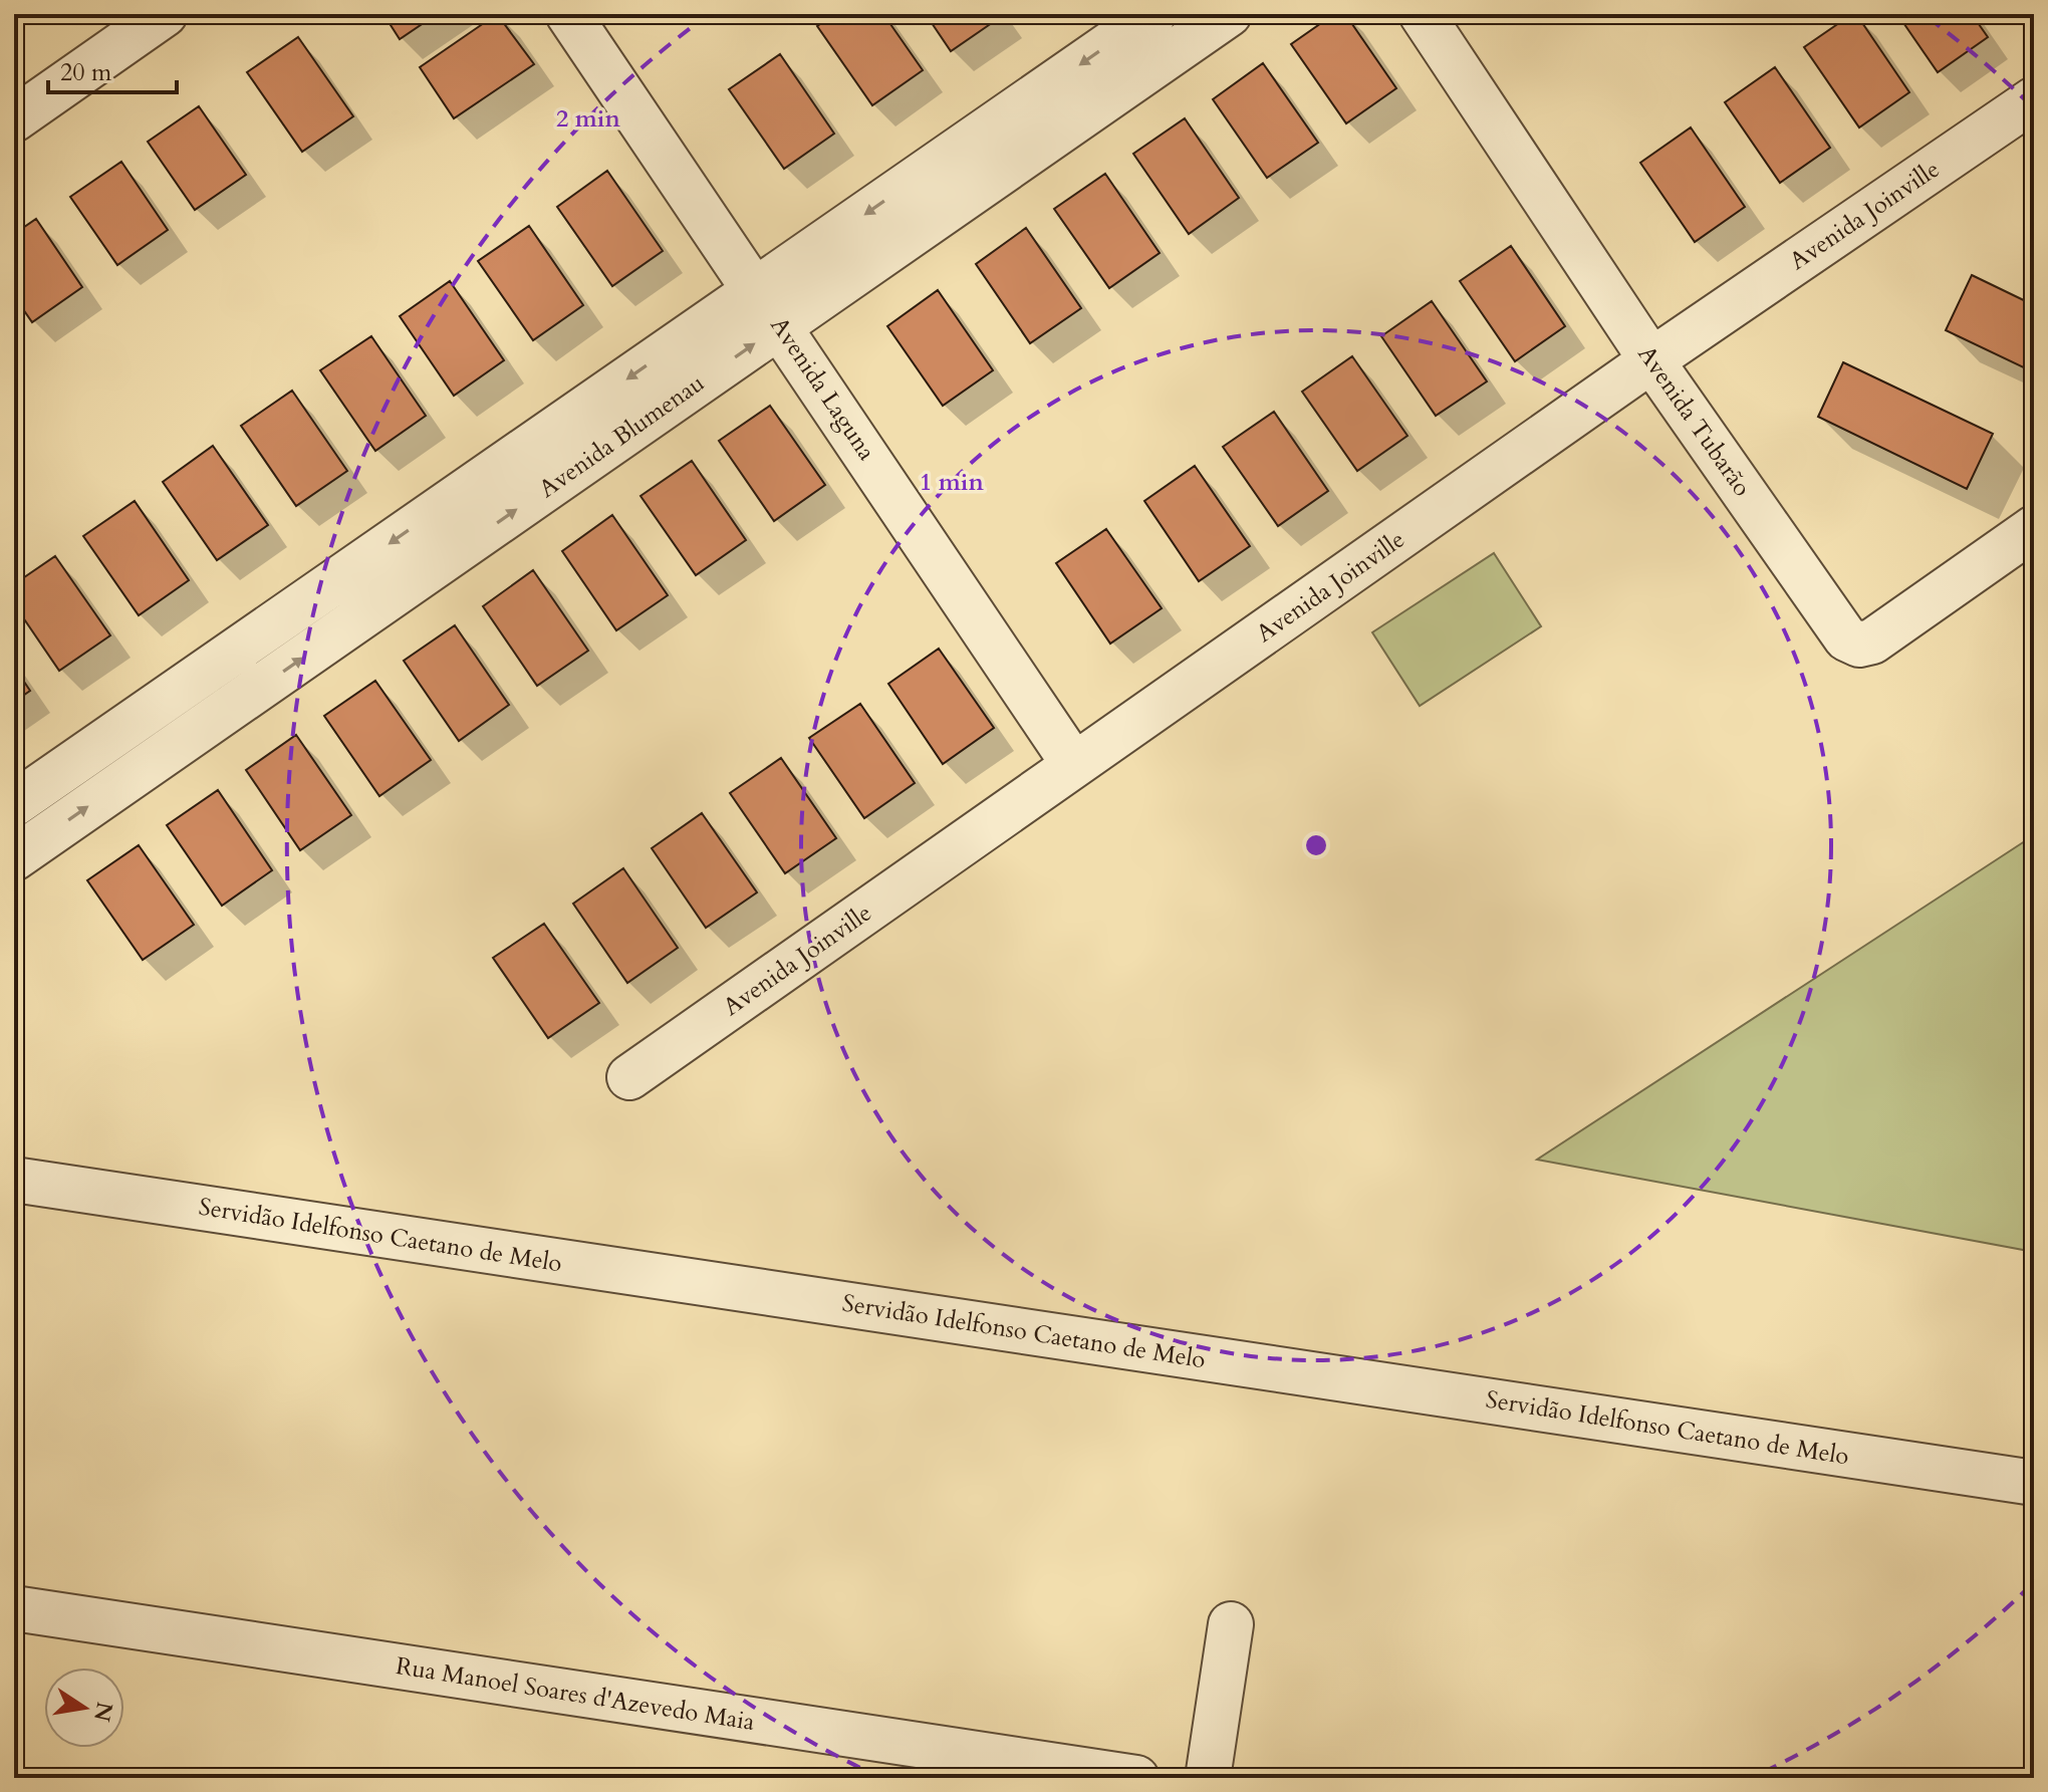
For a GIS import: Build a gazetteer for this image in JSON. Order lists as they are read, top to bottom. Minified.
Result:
{"streets":{"street":["Avenida Joinville","Avenida Laguna","Avenida Tubarão","Avenida Blumenau","Servidão Idelfonso Caetano de Melo","Rua Manoel Soares d'Azevedo Maia"]},"crossings":[["Avenida Joinville","Avenida Laguna"],["Avenida Joinville","Avenida Tubarão"],["Avenida Laguna","Avenida Blumenau"]],"scale_bar":"20 m","north":"right","rings":["2 min","1 min"]}
